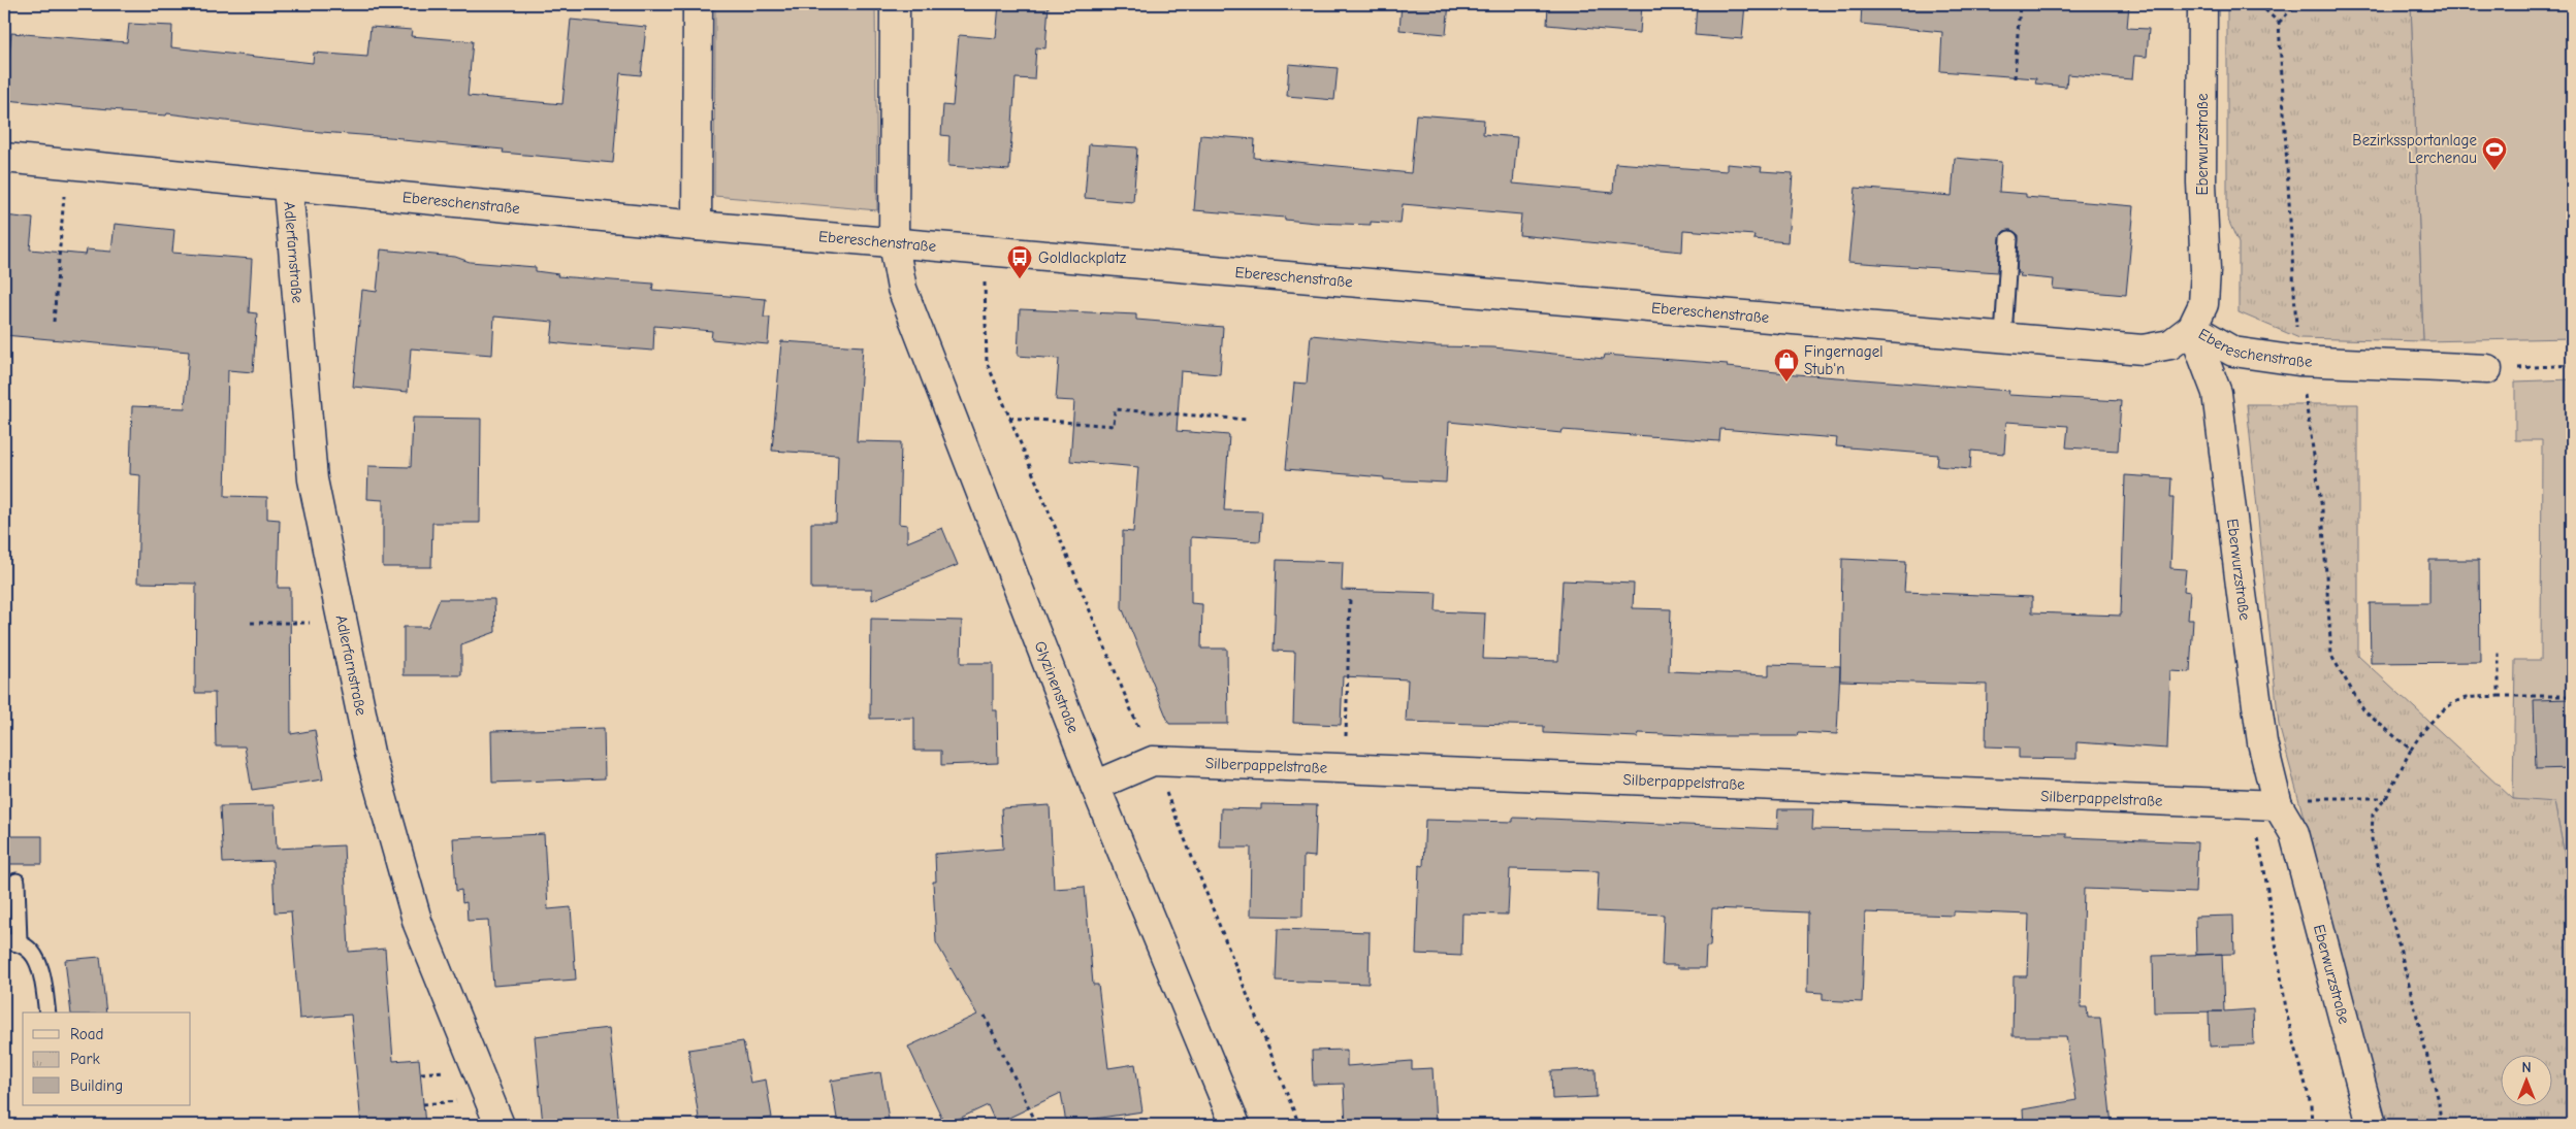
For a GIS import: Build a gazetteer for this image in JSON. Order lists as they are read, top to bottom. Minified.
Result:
{"streets":{"street":["Eberwurzstraße","Ebereschenstraße","Adlerfarnstraße","Glyzinenstraße","Silberpappelstraße"]},"crossings":[["Eberwurzstraße","Ebereschenstraße"],["Eberwurzstraße","Silberpappelstraße"],["Ebereschenstraße","Adlerfarnstraße"],["Ebereschenstraße","Glyzinenstraße"],["Glyzinenstraße","Silberpappelstraße"]],"places":{"sports":["Bezirkssportanlage Lerchenau"],"bus stop":["Goldlackplatz"],"shop":["Fingernagel Stub'n"]},"legend":["Road","Park","Building"],"north":"top"}
